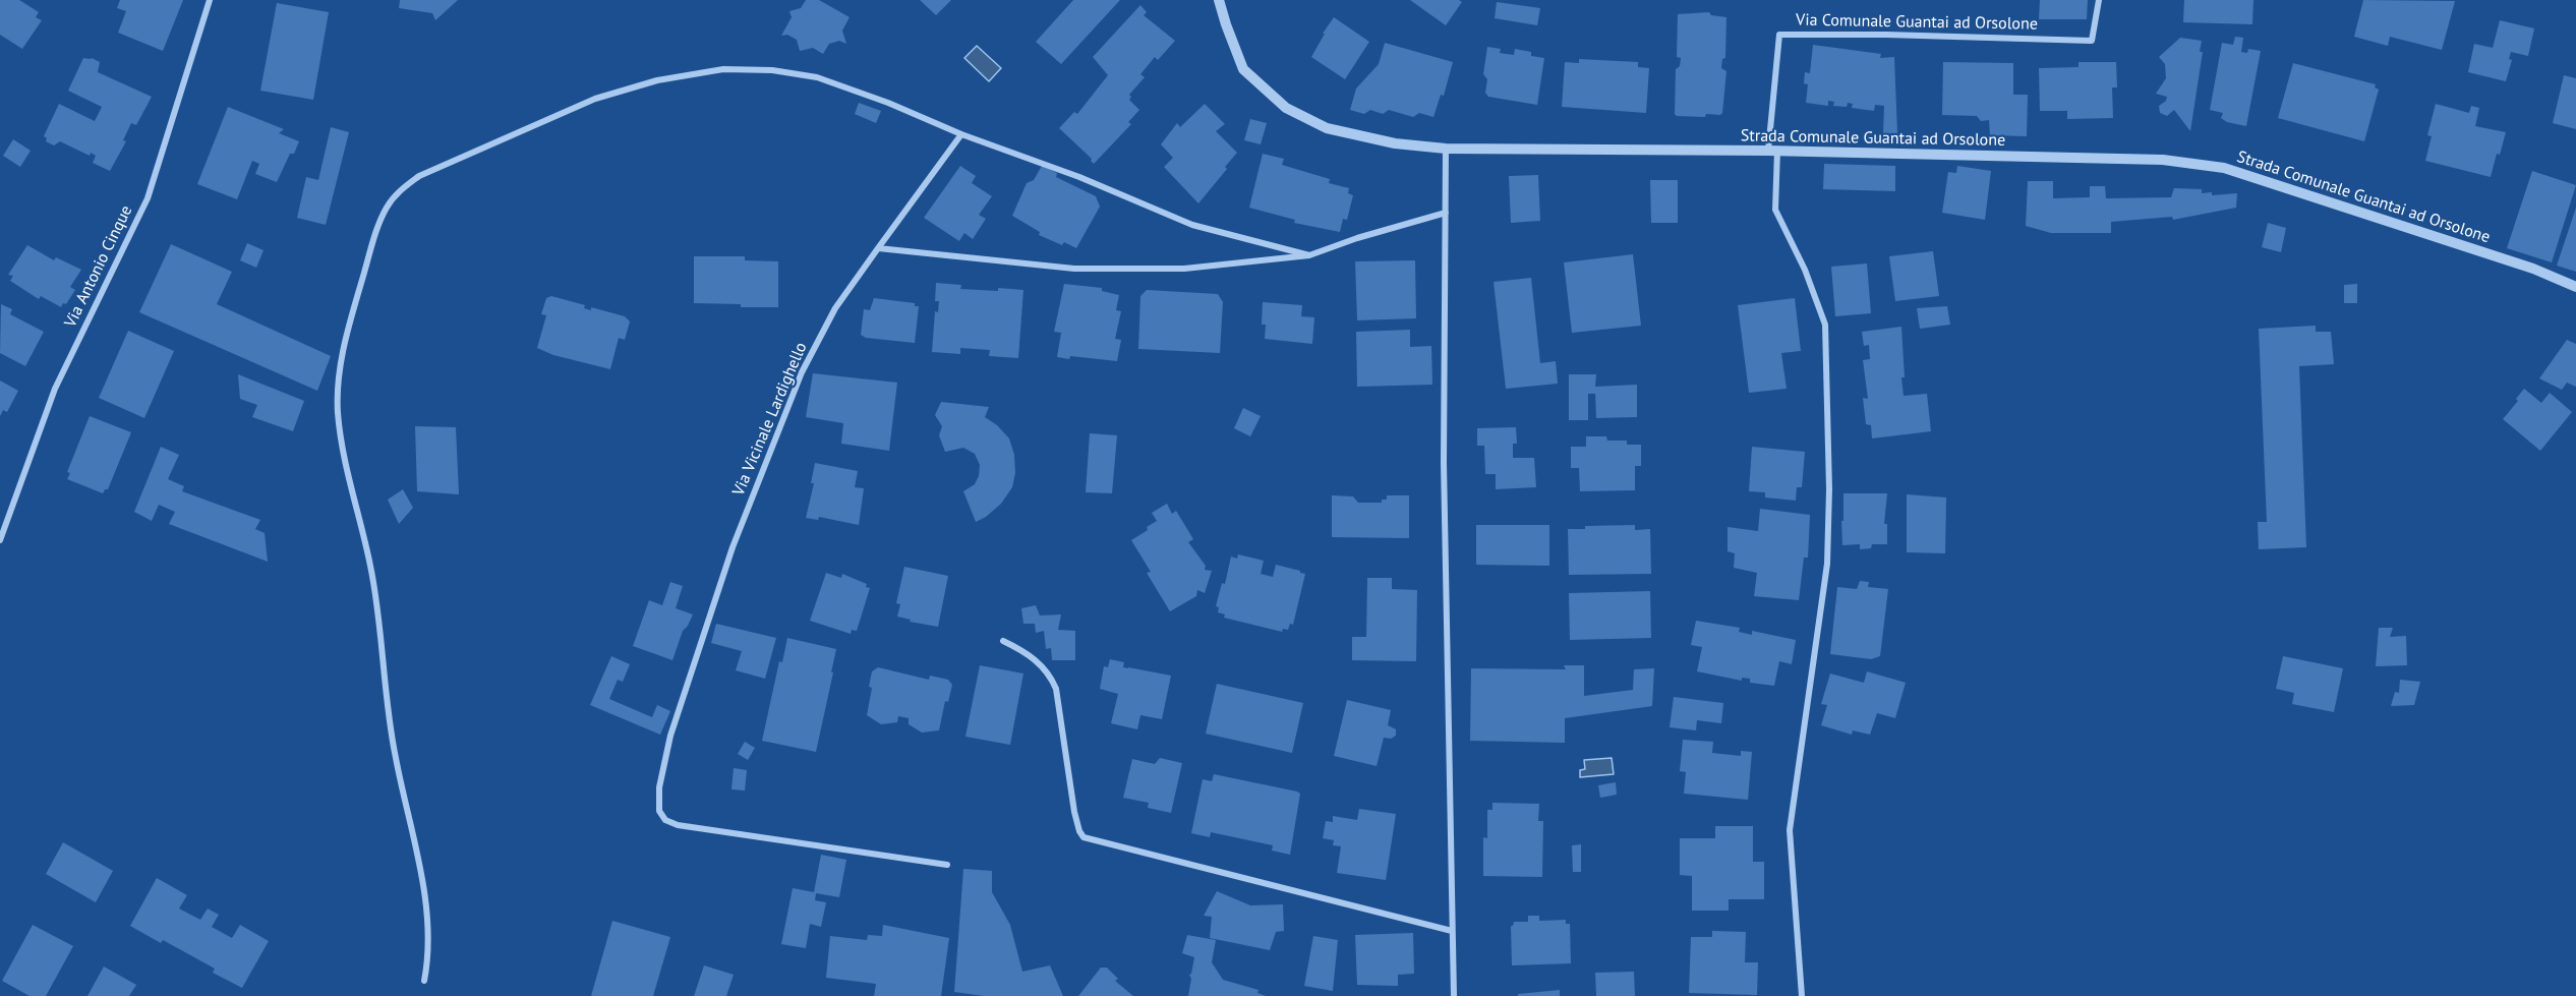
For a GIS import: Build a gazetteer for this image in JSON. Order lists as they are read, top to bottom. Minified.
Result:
{"streets":{"street":["Via Comunale Guantai ad Orsolone","Strada Comunale Guantai ad Orsolone","Via Antonio Cinque","Via Vicinale Lardighello"]},"crossings":[["Via Comunale Guantai ad Orsolone","Strada Comunale Guantai ad Orsolone"]]}
